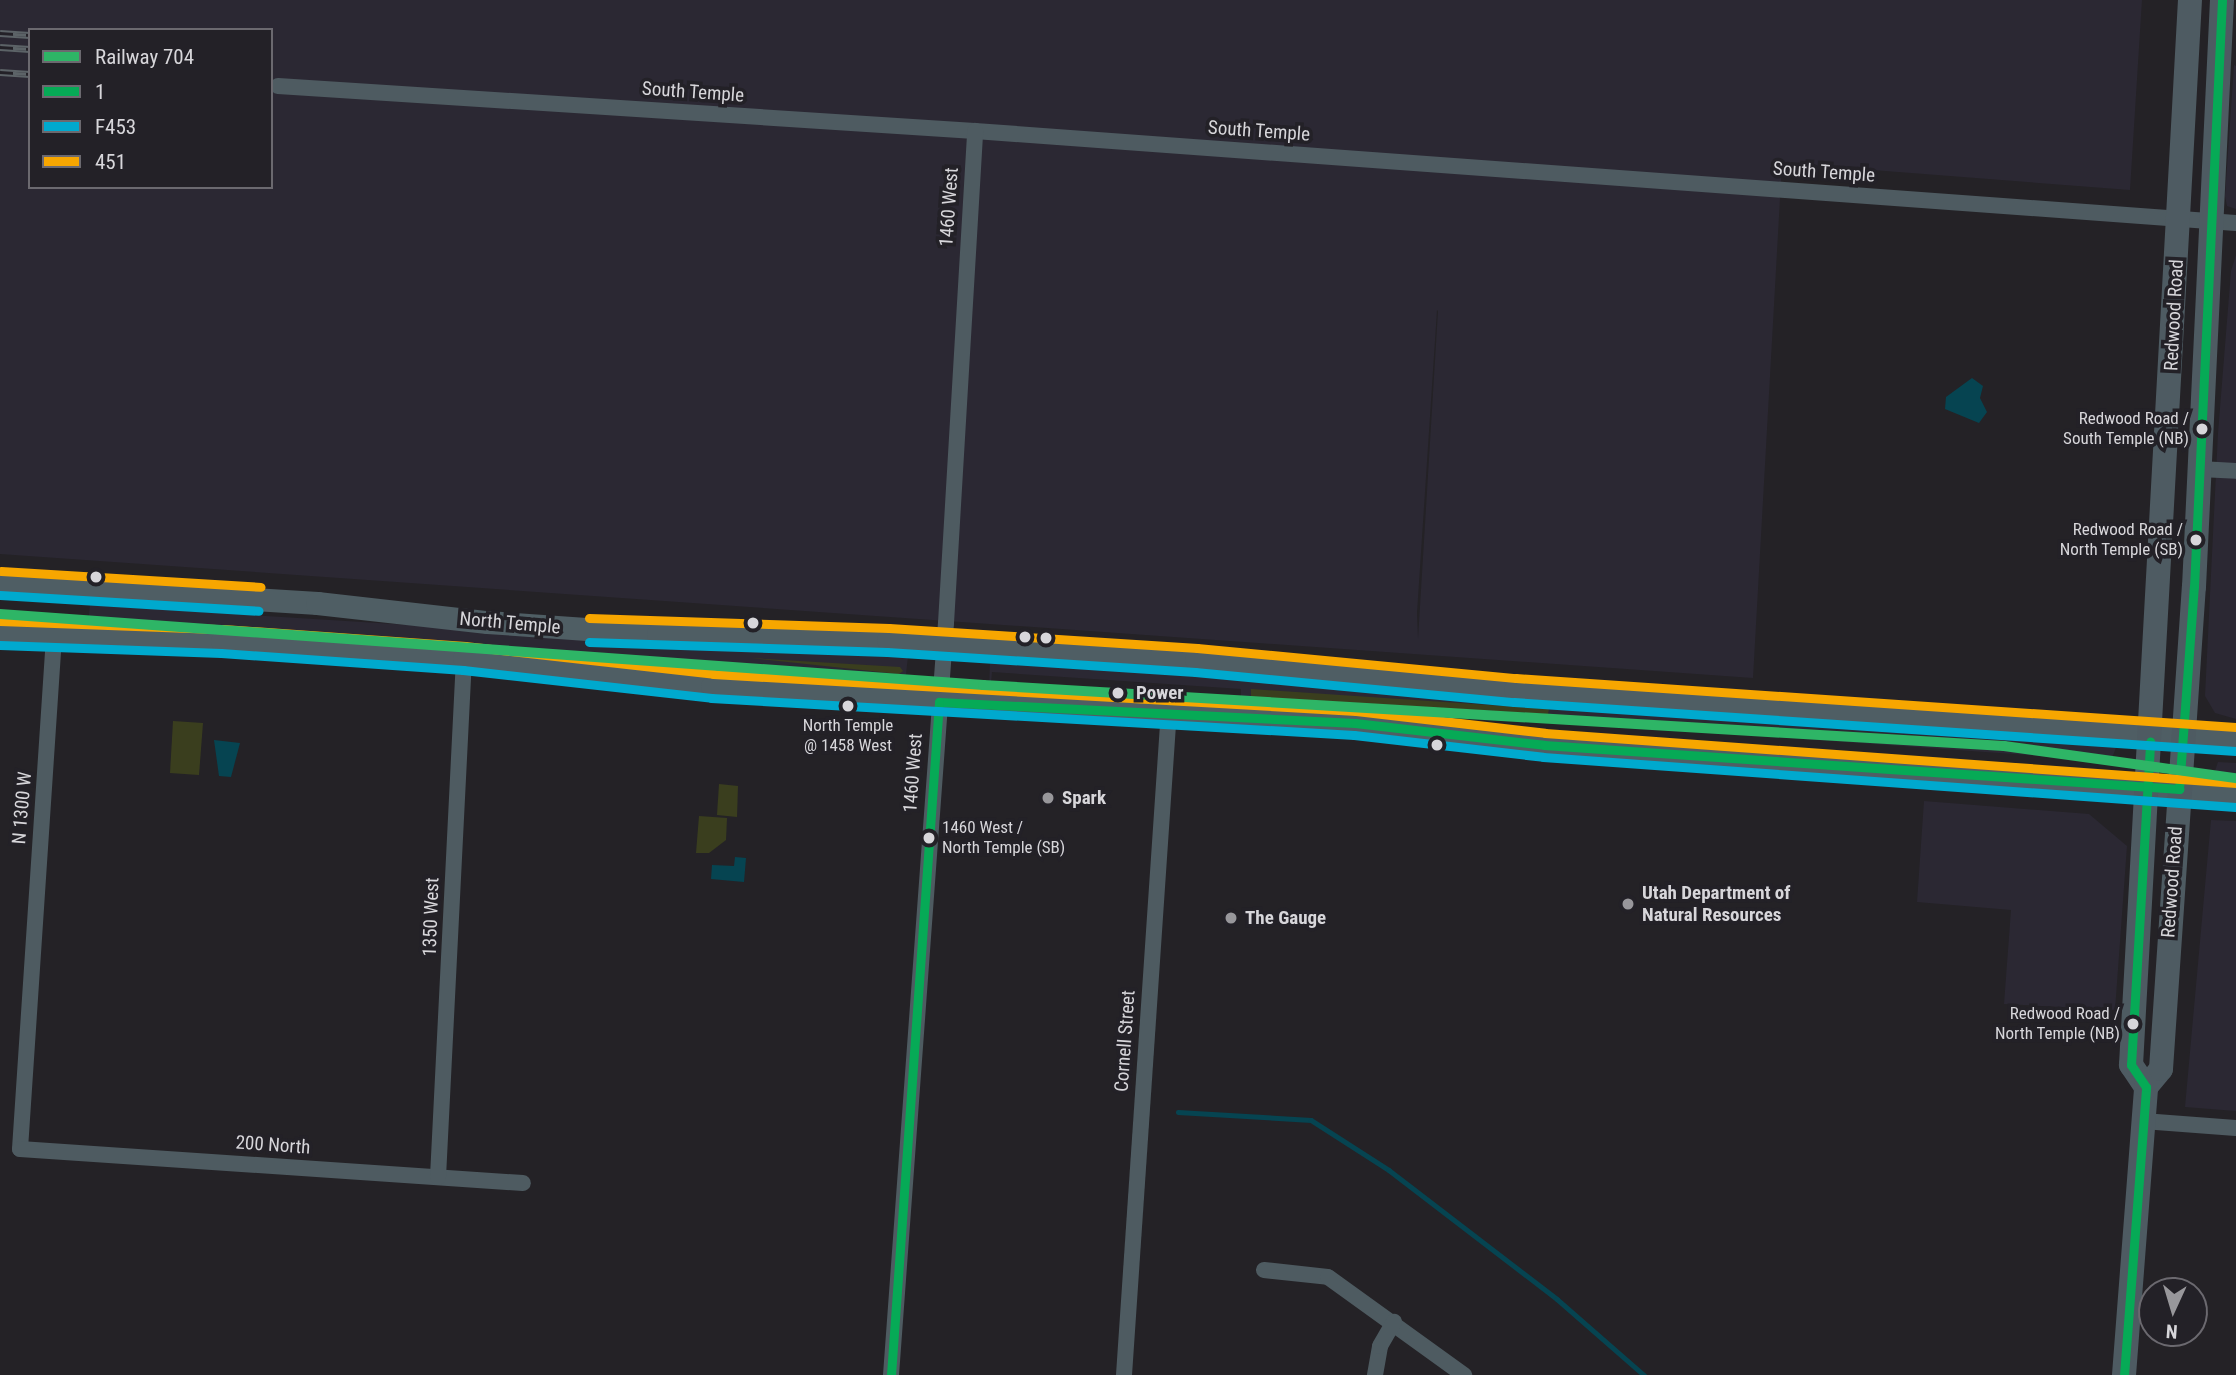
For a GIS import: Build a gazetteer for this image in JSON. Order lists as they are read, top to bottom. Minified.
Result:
{"streets":{"main road":["Redwood Road","North Temple"],"street":["South Temple","1460 West","N 1300 W","1350 West","Cornell Street","200 North"]},"crossings":[["South Temple","1460 West"],["South Temple","Redwood Road"],["1460 West","North Temple"],["Redwood Road","North Temple"],["North Temple","N 1300 W"],["North Temple","1350 West"],["North Temple","Cornell Street"],["N 1300 W","200 North"],["1350 West","200 North"]],"places":["Redwood Road / South Temple (NB)","Redwood Road / North Temple (SB)","Power","North Temple @ 1458 West","Spark","1460 West / North Temple (SB)","Utah Department of Natural Resources","The Gauge","Redwood Road / North Temple (NB)"],"lines":["transit line 1","transit line 451","transit line F453","rail line 704"],"legend":["Railway 704","1","F453","451"],"north":"bottom"}
